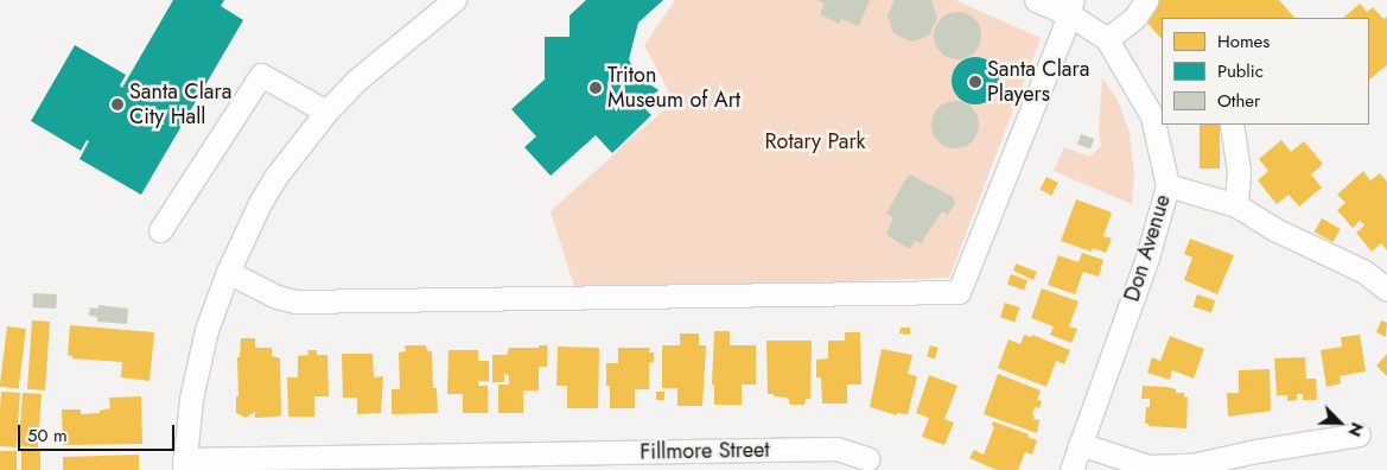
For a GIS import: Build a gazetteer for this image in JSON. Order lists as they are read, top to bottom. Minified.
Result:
{"streets":{"street":["Don Avenue","Fillmore Street"]},"parks":["Rotary Park"],"places":["Santa Clara Players","Triton Museum of Art","Santa Clara City Hall"],"legend":["Homes","Public","Other"],"scale_bar":"50 m","north":"bottom right"}
